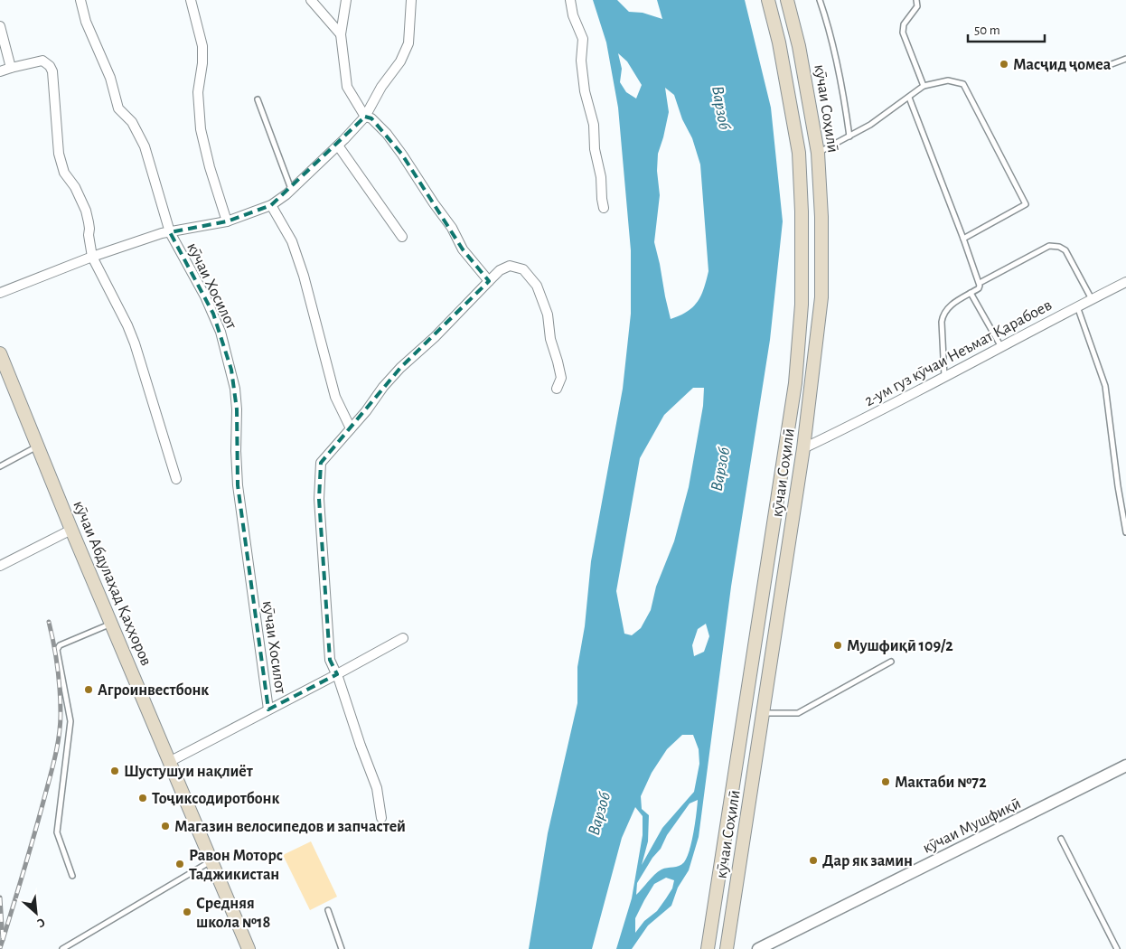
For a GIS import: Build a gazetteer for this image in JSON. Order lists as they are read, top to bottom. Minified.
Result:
{"streets":{"main road":["кӯчаи Соҳилӣ","кӯчаи Абдулаҳад Қаҳҳоров"],"street":["кӯчаи Хосилот","2-ум гуз кӯчаи Неъмат Қарабоев","кӯчаи Мушфиқӣ"]},"crossings":[["кӯчаи Соҳилӣ","2-ум гуз кӯчаи Неъмат Қарабоев"]],"water":["Варзоб"],"places":["Масҷид ҷомеа","Мушфиқӣ 109/2","Агроинвестбонк","Шустушуи нақлиёт","Мактаби №72","Тоҷиксодиротбонк","Магазин велосипедов и запчастей","Дар як замин","Равон Моторс Таджикистан","Средняя школа №18"],"scale_bar":"50 m","north":"bottom right"}
